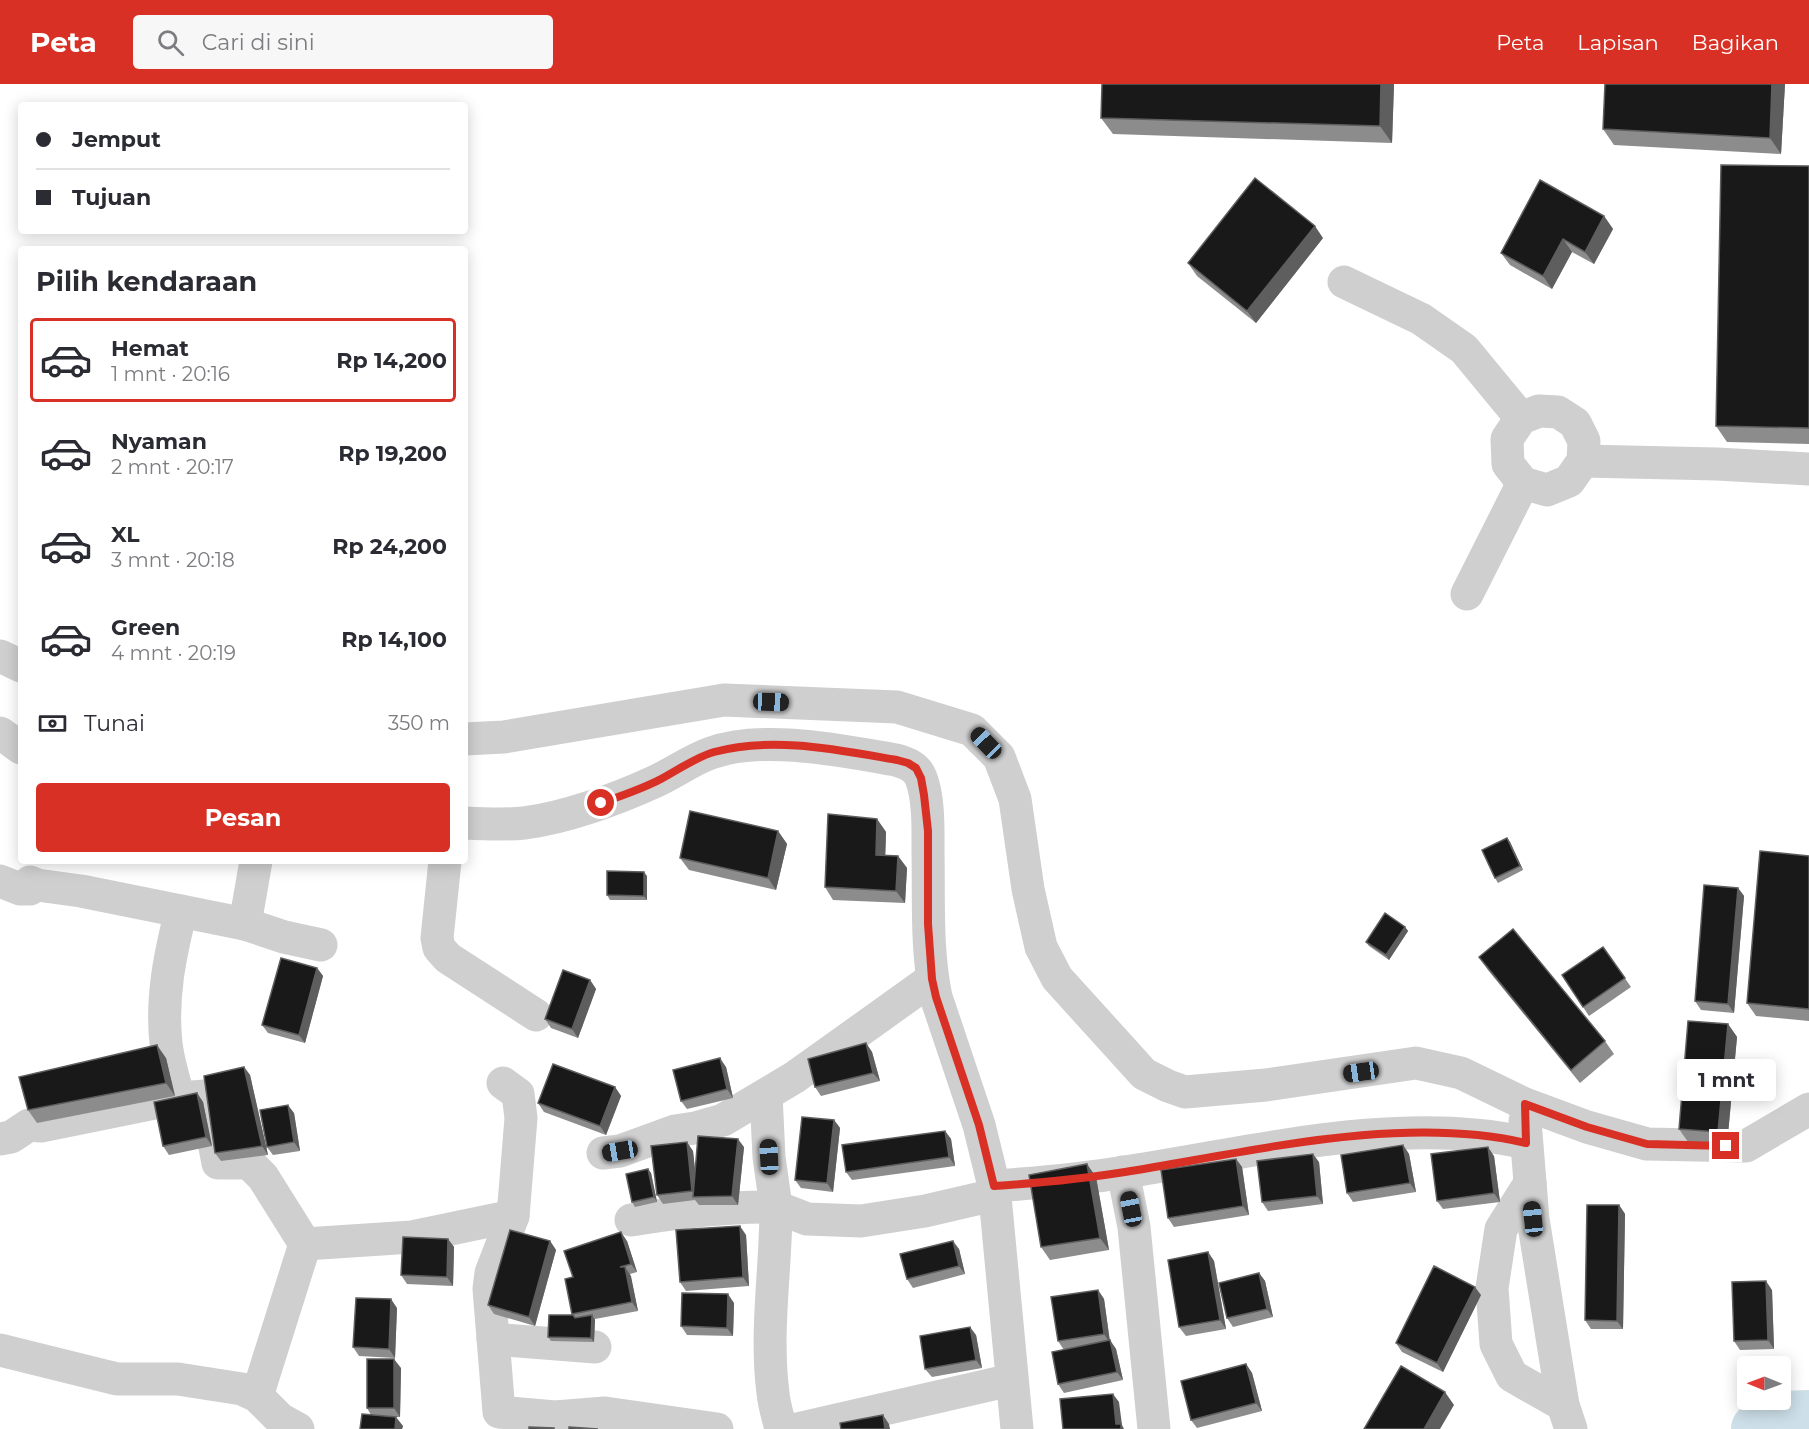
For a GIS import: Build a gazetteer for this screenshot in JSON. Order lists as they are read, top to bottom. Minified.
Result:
{"north":"left","page":{"header":"Peta","search":"Cari di sini","nav":["Peta","Lapisan","Bagikan"],"banner":["Jemput","Tujuan"],"heading":"Pilih kendaraan","list":[{"name":"Hemat","note":"1 mnt · 20:16","value":"Rp 14,200"},{"name":"Nyaman","note":"2 mnt · 20:17","value":"Rp 19,200"},{"name":"XL","note":"3 mnt · 20:18","value":"Rp 24,200"},{"name":"Green","note":"4 mnt · 20:19","value":"Rp 14,100"}],"pay":["Tunai","350 m"],"buttons":"Pesan","bubble":"1 mnt"}}
